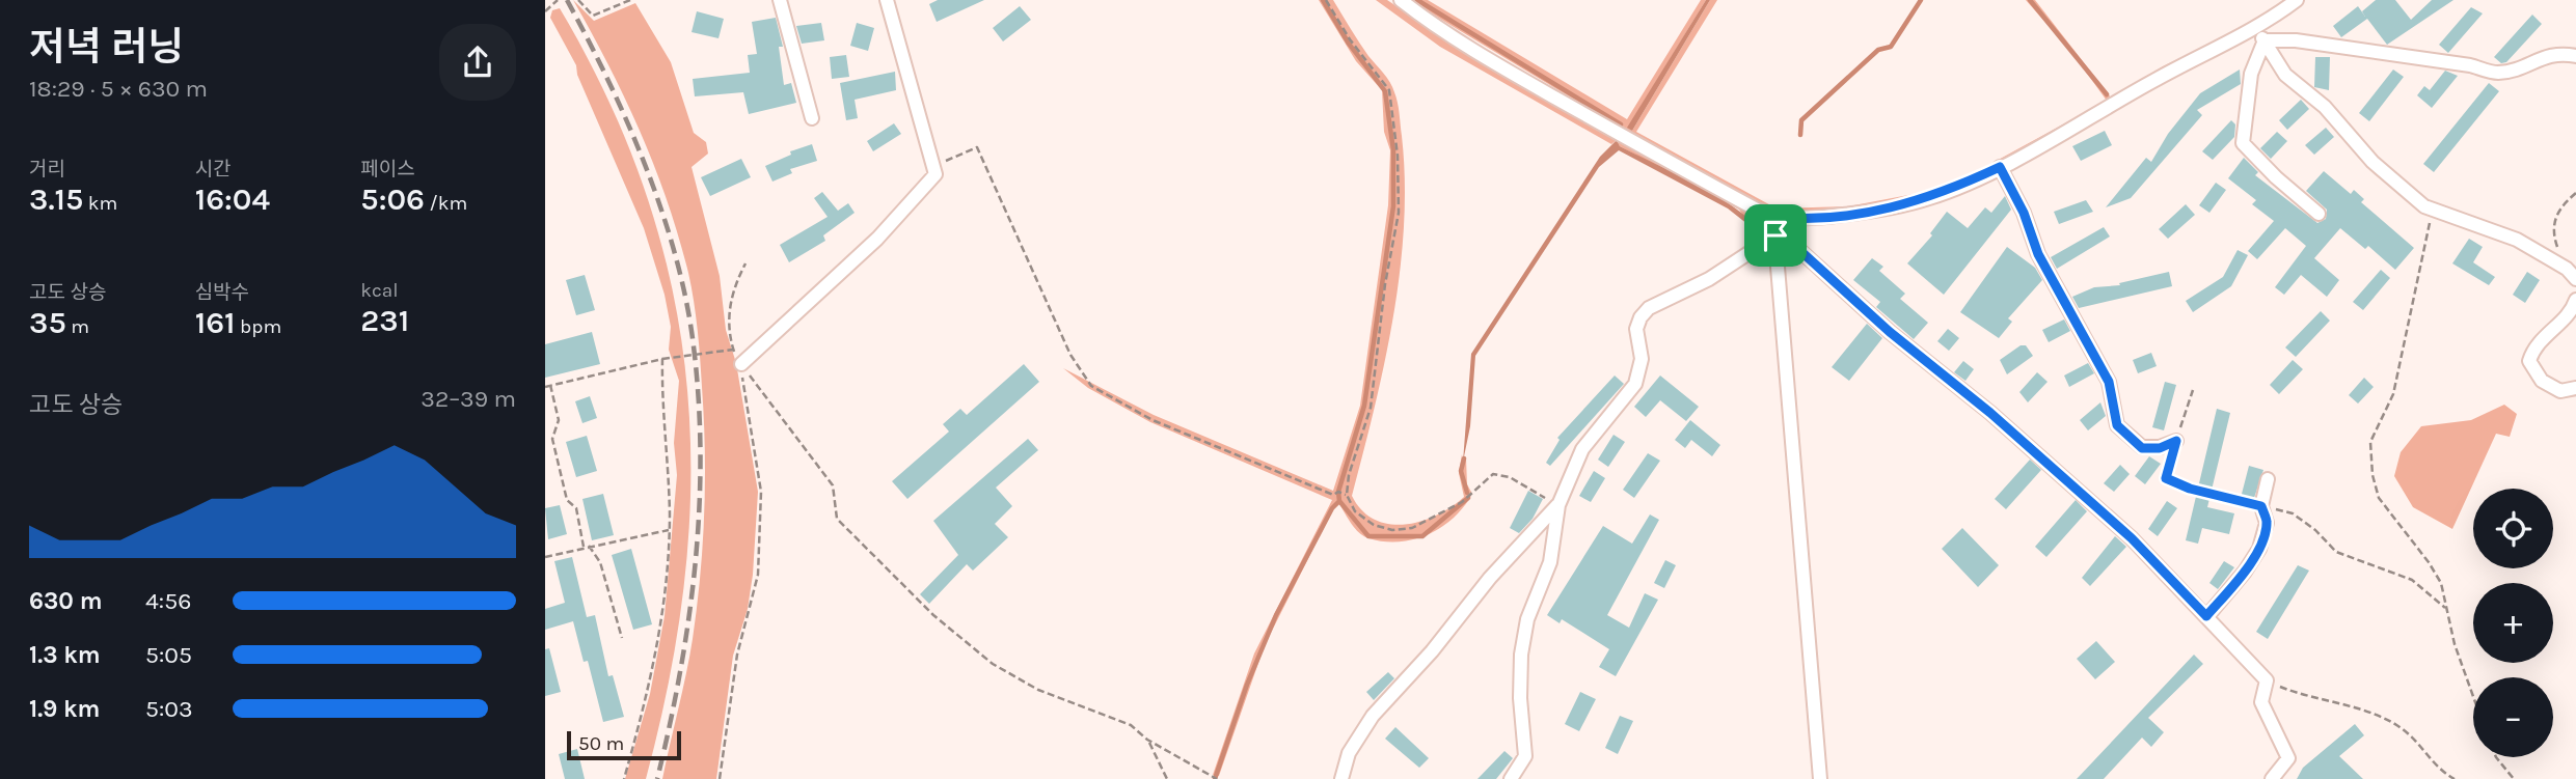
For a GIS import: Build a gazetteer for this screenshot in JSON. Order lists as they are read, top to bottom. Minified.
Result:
{"scale_bar":"50 m","page":{"heading":["저녁 러닝","18:29 · 5 × 630 m"],"stats":[["거리","3.15 km"],["시간","16:04"],["페이스","5:06 /km"],["고도 상승","35 m"],["심박수","161 bpm"],["kcal","231"]],"chart":["고도 상승","32–39 m"],"map_buttons":["+","−"],"list":[{"name":"630 m","note":"4:56"},{"name":"1.3 km","note":"5:05"},{"name":"1.9 km","note":"5:03"}],"scale":"50 m"}}
